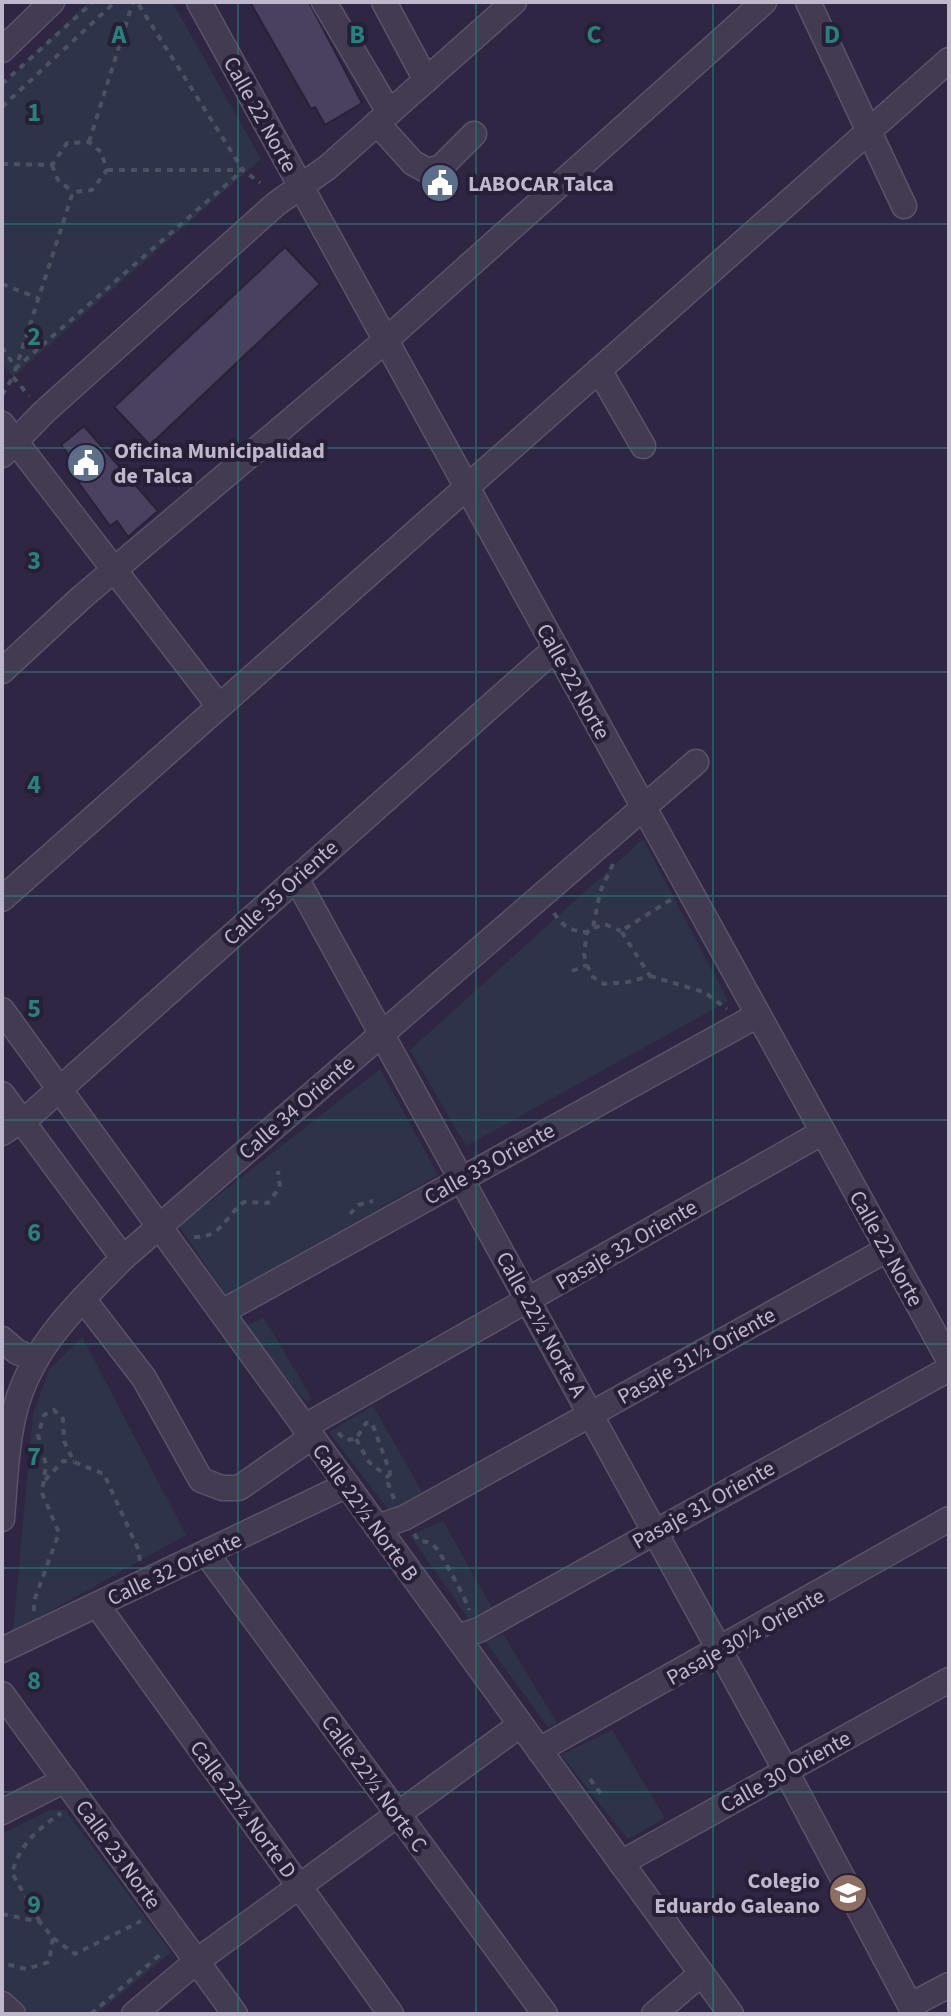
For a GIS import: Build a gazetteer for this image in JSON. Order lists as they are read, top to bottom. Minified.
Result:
{"streets":{"street":["Calle 22 Norte","Calle 35 Oriente","Calle 34 Oriente","Calle 33 Oriente","Pasaje 32 Oriente","Calle 22½ Norte A","Pasaje 31½ Oriente","Pasaje 31 Oriente","Calle 22½ Norte B","Calle 32 Oriente","Pasaje 30½ Oriente","Calle 30 Oriente","Calle 22½ Norte C","Calle 22½ Norte D","Calle 23 Norte"]},"crossings":[["Calle 22 Norte","Calle 35 Oriente"],["Calle 22 Norte","Calle 34 Oriente"],["Calle 22 Norte","Calle 33 Oriente"],["Calle 22 Norte","Pasaje 32 Oriente"],["Calle 22 Norte","Pasaje 31½ Oriente"],["Calle 35 Oriente","Calle 22½ Norte A"],["Calle 35 Oriente","Calle 22½ Norte B"],["Calle 34 Oriente","Pasaje 32 Oriente"],["Calle 34 Oriente","Calle 22½ Norte A"],["Calle 34 Oriente","Calle 22½ Norte B"],["Calle 33 Oriente","Calle 22½ Norte A"],["Calle 33 Oriente","Calle 22½ Norte B"],["Pasaje 32 Oriente","Calle 22½ Norte A"],["Pasaje 32 Oriente","Calle 22½ Norte B"],["Calle 22½ Norte A","Pasaje 31½ Oriente"],["Calle 22½ Norte A","Pasaje 31 Oriente"],["Calle 22½ Norte A","Pasaje 30½ Oriente"],["Calle 22½ Norte A","Calle 30 Oriente"],["Pasaje 31½ Oriente","Calle 22½ Norte B"],["Pasaje 31 Oriente","Calle 22½ Norte B"],["Calle 22½ Norte B","Calle 32 Oriente"],["Calle 22½ Norte B","Pasaje 30½ Oriente"],["Calle 22½ Norte B","Calle 30 Oriente"],["Calle 32 Oriente","Calle 22½ Norte C"],["Calle 32 Oriente","Calle 22½ Norte D"]],"places":{"public building":["LABOCAR Talca","Oficina Municipalidad de Talca"],"school or university":["Colegio Eduardo Galeano"]},"grid":{"columns":["A","B","C","D"],"rows":["1","2","3","4","5","6","7","8","9"]}}
